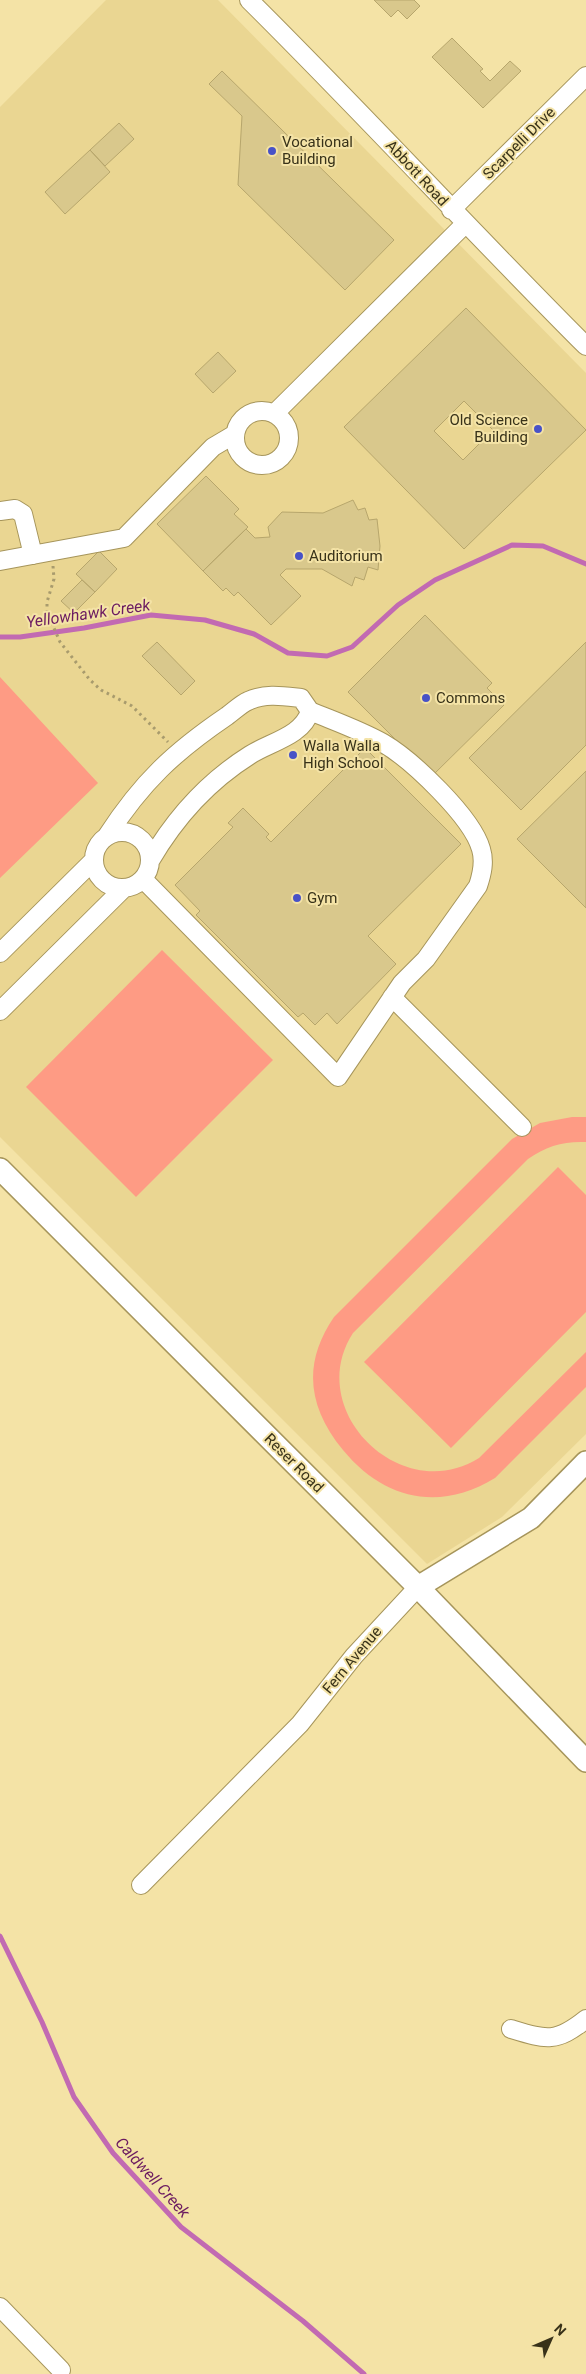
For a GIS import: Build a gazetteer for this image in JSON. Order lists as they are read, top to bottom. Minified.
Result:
{"streets":{"main road":["Reser Road","Fern Avenue"],"street":["Scarpelli Drive","Abbott Road"]},"crossings":[["Scarpelli Drive","Abbott Road"],["Reser Road","Fern Avenue"]],"water":["Yellowhawk Creek","Caldwell Creek"],"places":["Vocational Building","Old Science Building","Auditorium","Commons","Walla Walla High School","Gym"],"north":"top right"}
